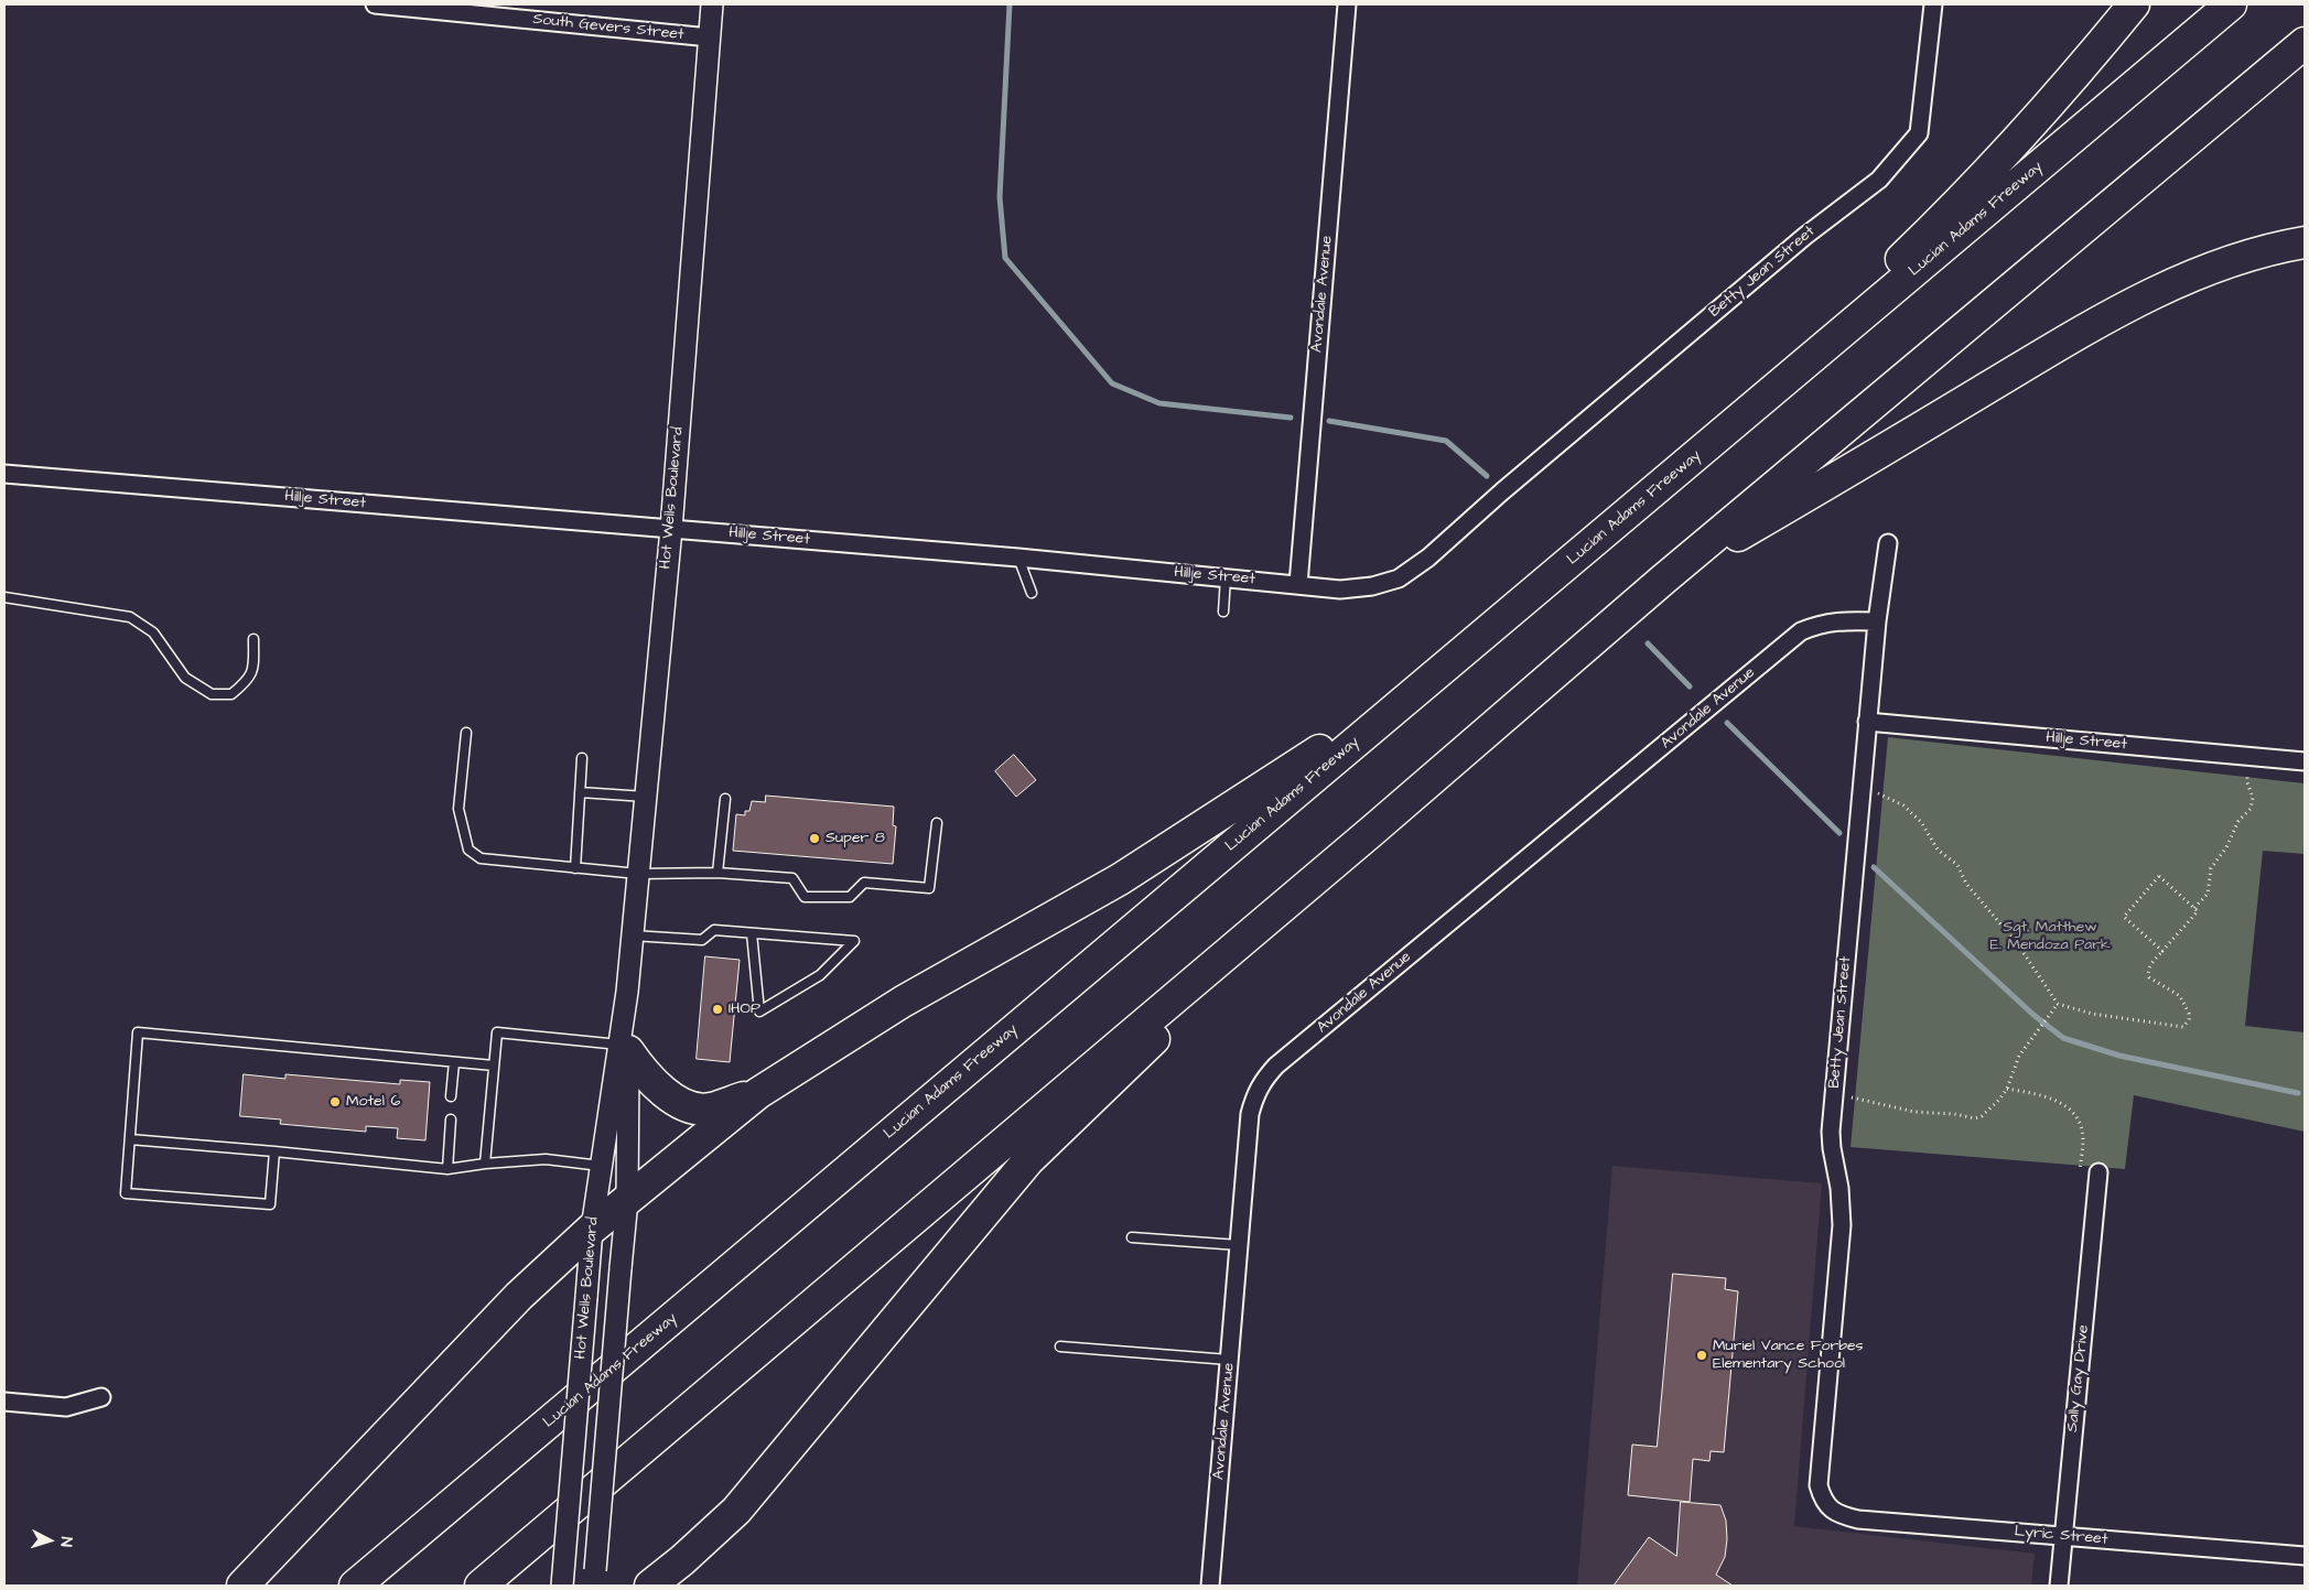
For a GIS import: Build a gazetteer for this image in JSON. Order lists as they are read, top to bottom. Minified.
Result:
{"streets":{"highway":["Lucian Adams Freeway"],"street":["South Gevers Street","Betty Jean Street","Avondale Avenue","Hot Wells Boulevard","Hillje Street","Sally Gay Drive","Lyric Street"]},"crossings":[["South Gevers Street","Hot Wells Boulevard"],["Betty Jean Street","Avondale Avenue"],["Betty Jean Street","Hillje Street"],["Betty Jean Street","Lyric Street"],["Avondale Avenue","Hillje Street"],["Hot Wells Boulevard","Hillje Street"],["Sally Gay Drive","Lyric Street"]],"parks":["Sgt. Matthew E. Mendoza Park"],"places":["Super 8","IHOP","Motel 6","Muriel Vance Forbes Elementary School"],"north":"right"}
